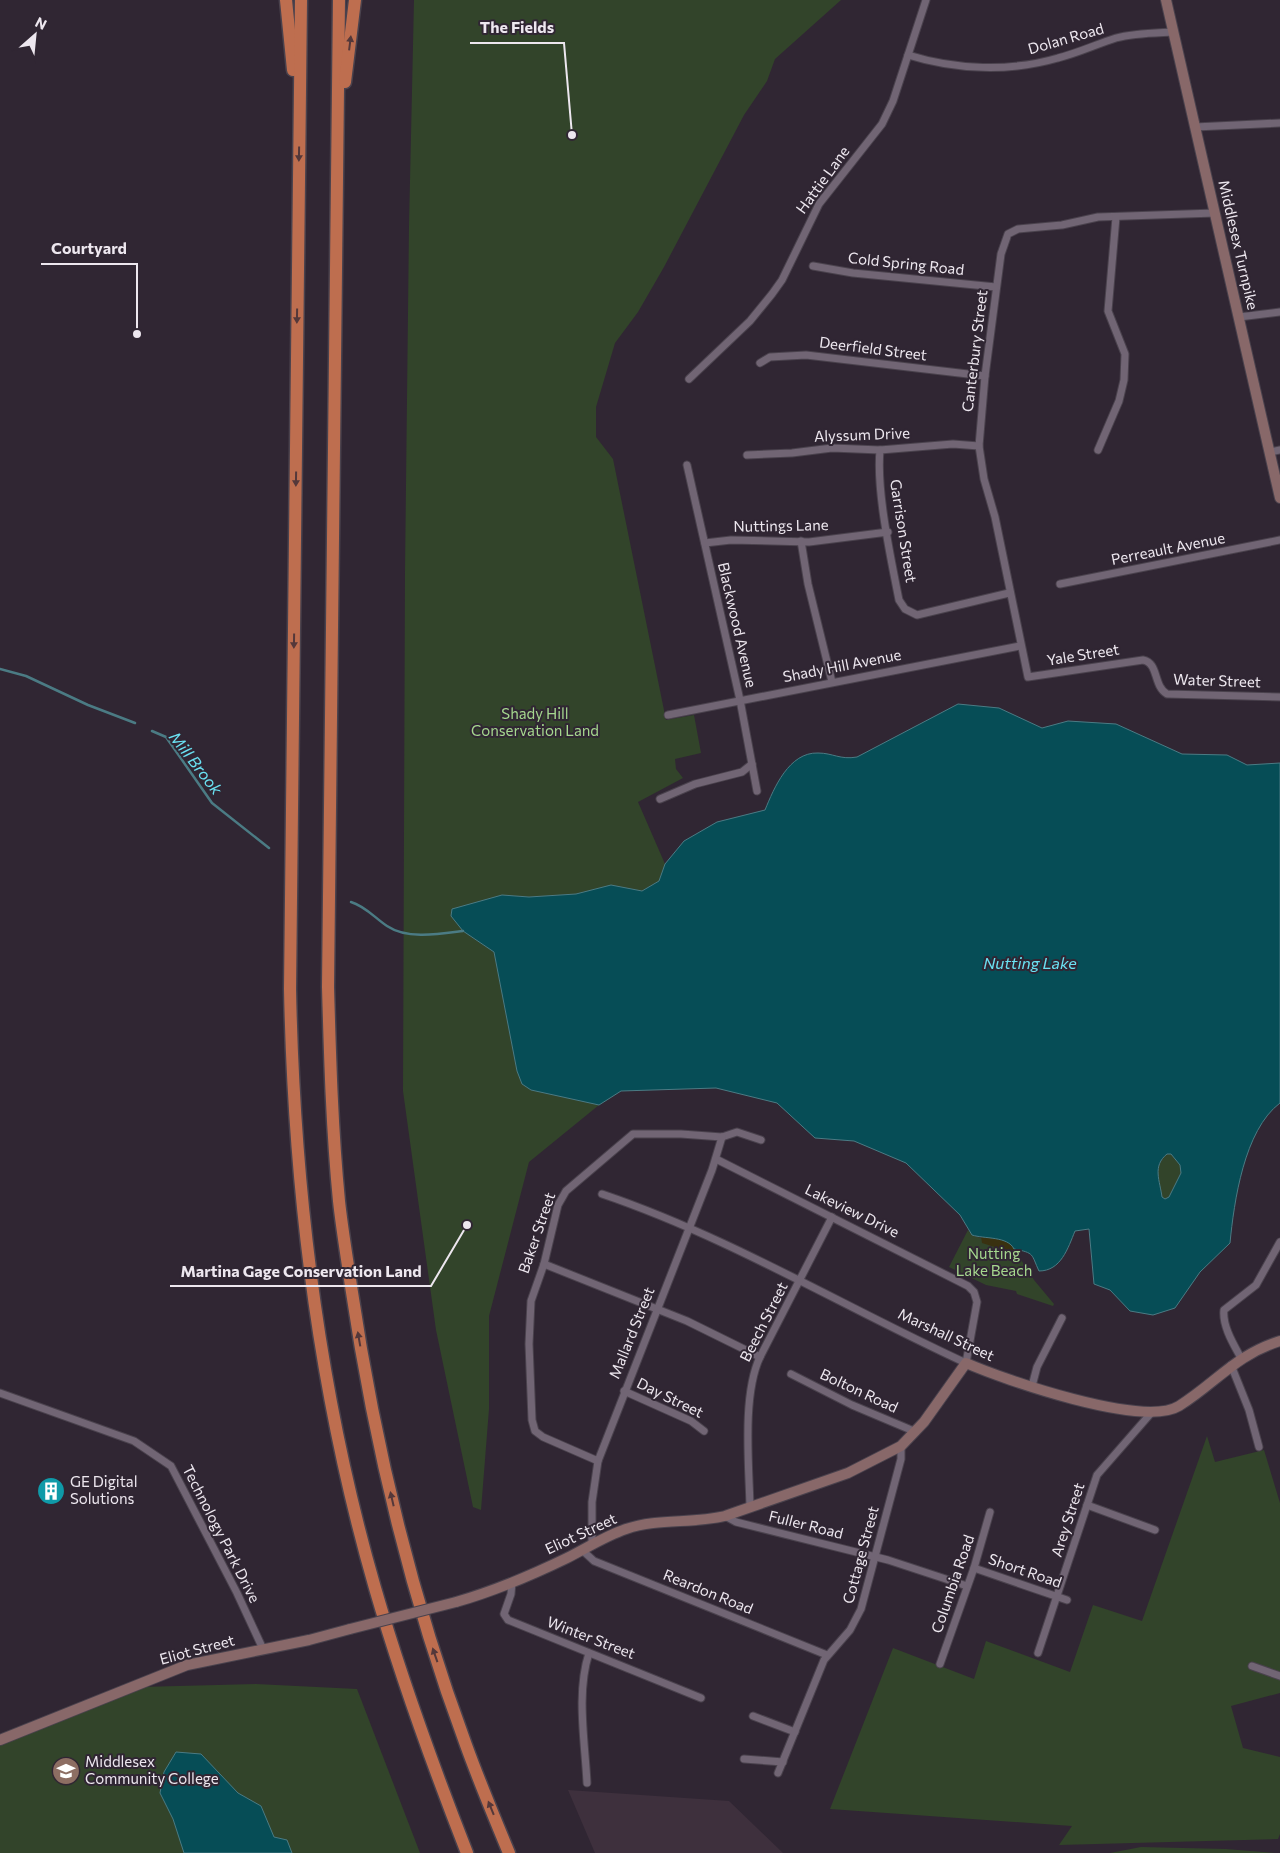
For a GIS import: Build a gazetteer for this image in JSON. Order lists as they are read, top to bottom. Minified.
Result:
{"streets":{"street":["Dolan Road","Hattie Lane","Middlesex Turnpike","Cold Spring Road","Deerfield Street","Canterbury Street","Alyssum Drive","Nuttings Lane","Garrison Street","Perreault Avenue","Blackwood Avenue","Yale Street","Shady Hill Avenue","Water Street","Lakeview Drive","Baker Street","Beech Street","Mallard Street","Marshall Street","Bolton Road","Day Street","Arey Street","Fuller Road","Technology Park Drive","Eliot Street","Cottage Street","Short Road","Columbia Road","Reardon Road","Winter Street"]},"crossings":[["Dolan Road","Hattie Lane"],["Dolan Road","Middlesex Turnpike"],["Middlesex Turnpike","Canterbury Street"],["Cold Spring Road","Canterbury Street"],["Deerfield Street","Canterbury Street"],["Canterbury Street","Alyssum Drive"],["Canterbury Street","Garrison Street"],["Canterbury Street","Yale Street"],["Canterbury Street","Shady Hill Avenue"],["Alyssum Drive","Garrison Street"],["Nuttings Lane","Garrison Street"],["Nuttings Lane","Blackwood Avenue"],["Blackwood Avenue","Shady Hill Avenue"],["Yale Street","Water Street"],["Lakeview Drive","Beech Street"],["Lakeview Drive","Mallard Street"],["Lakeview Drive","Eliot Street"],["Baker Street","Mallard Street"],["Beech Street","Marshall Street"],["Beech Street","Eliot Street"],["Mallard Street","Marshall Street"],["Mallard Street","Day Street"],["Mallard Street","Eliot Street"],["Marshall Street","Arey Street"],["Marshall Street","Eliot Street"],["Bolton Road","Eliot Street"],["Arey Street","Short Road"],["Fuller Road","Eliot Street"],["Fuller Road","Cottage Street"],["Fuller Road","Columbia Road"],["Technology Park Drive","Eliot Street"],["Eliot Street","Cottage Street"],["Eliot Street","Reardon Road"],["Eliot Street","Winter Street"],["Cottage Street","Reardon Road"],["Short Road","Columbia Road"]],"water":["Mill Brook","Nutting Lake"],"parks":["Shady Hill Conservation Land","Nutting Lake Beach"],"places":{"other":["The Fields","Courtyard","Martina Gage Conservation Land"],"building":["GE Digital Solutions"],"school or university":["Middlesex Community College"]},"north":"top right"}
